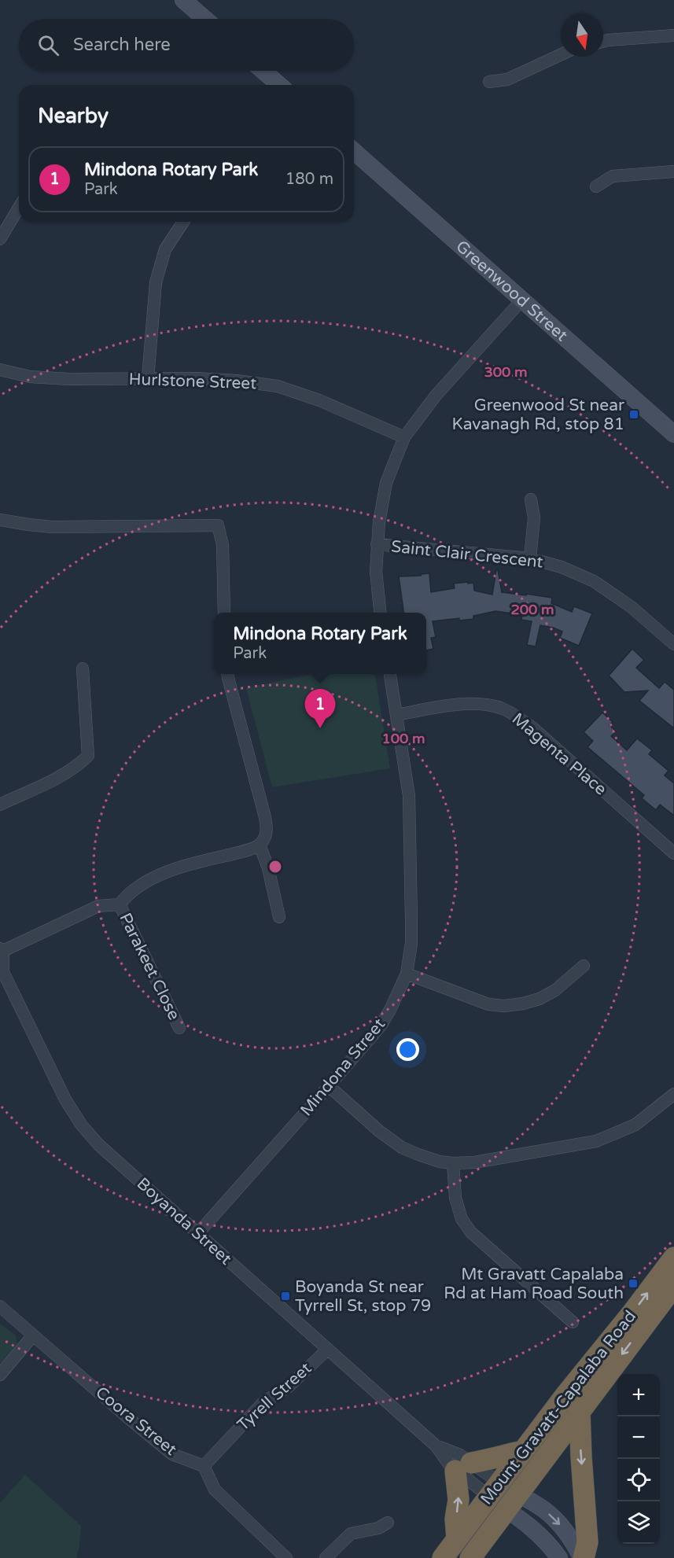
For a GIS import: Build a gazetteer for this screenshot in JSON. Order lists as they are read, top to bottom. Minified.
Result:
{"streets":{"highway":["Mount Gravatt-Capalaba Road"],"street":["Greenwood Street","Hurlstone Street","Saint Clair Crescent","Magenta Place","Parakeet Close","Mindona Street","Boyanda Street","Tyrell Street","Coora Street"]},"crossings":[["Magenta Place","Mindona Street"],["Mindona Street","Boyanda Street"],["Boyanda Street","Tyrell Street"],["Boyanda Street","Mount Gravatt-Capalaba Road"],["Tyrell Street","Coora Street"]],"places":{"transit":["Greenwood St near Kavanagh Rd, stop 81","Mt Gravatt Capalaba Rd at Ham Road South","Boyanda St near Tyrrell St, stop 79"]},"north":"bottom","page":{"search":"Search here","heading":"Nearby","list":[{"mark":"1","name":"Mindona Rotary Park","note":"Park","value":"180 m"}],"popup":["Mindona Rotary Park","Park"],"pins":"1","map_buttons":["+","−"]},"rings":["300 m","200 m","100 m"]}
